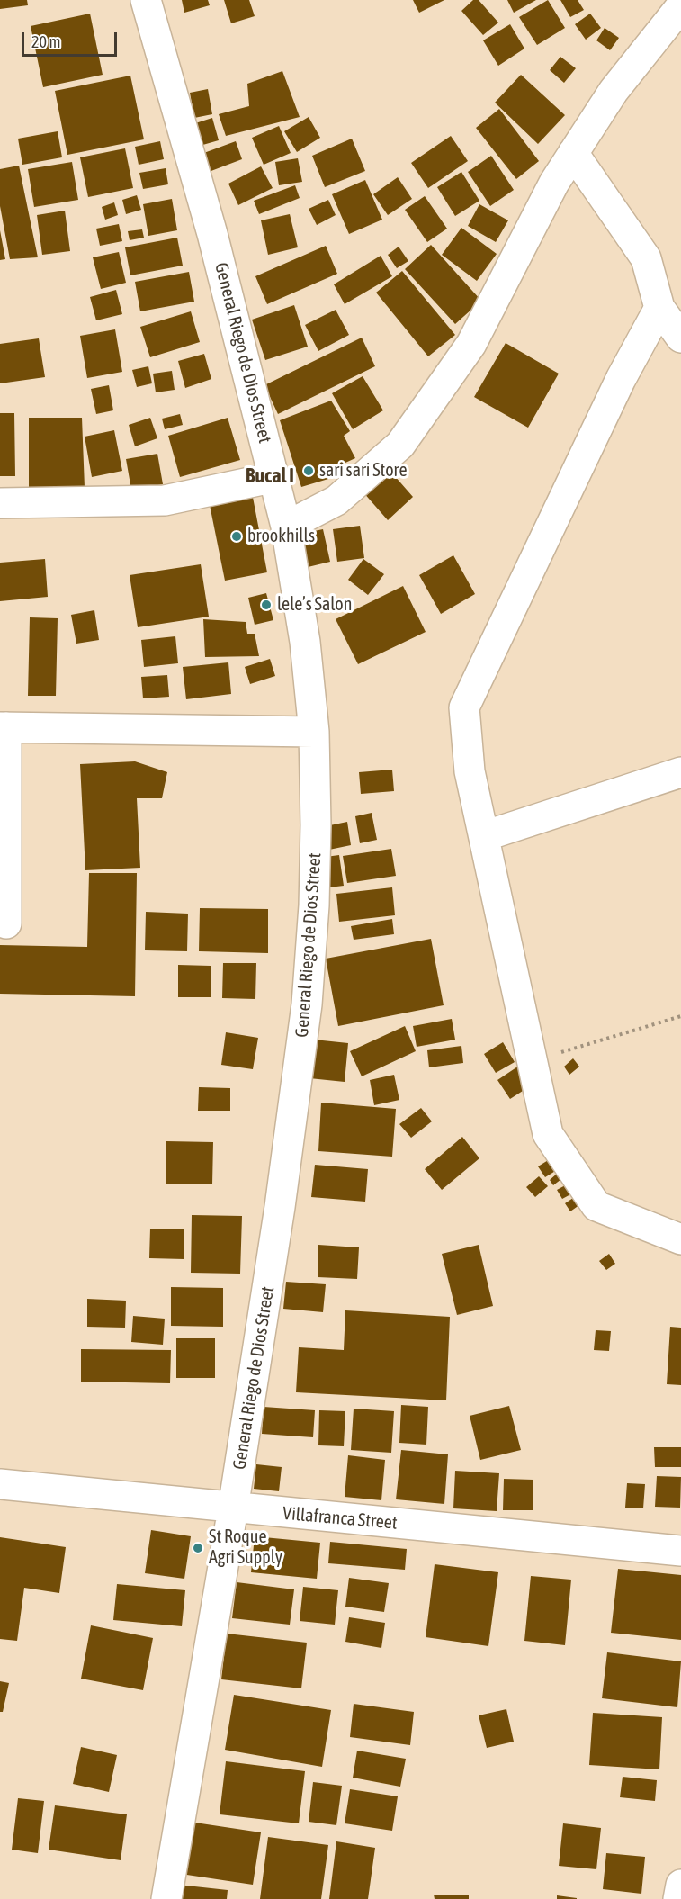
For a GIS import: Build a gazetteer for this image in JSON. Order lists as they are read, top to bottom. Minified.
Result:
{"streets":{"street":["General Riego de Dios Street","Villafranca Street"]},"crossings":[["General Riego de Dios Street","Villafranca Street"]],"districts":["Bucal I"],"places":["sari sari Store","brookhills","lele’s Salon","St Roque Agri Supply"],"scale_bar":"20 m"}
